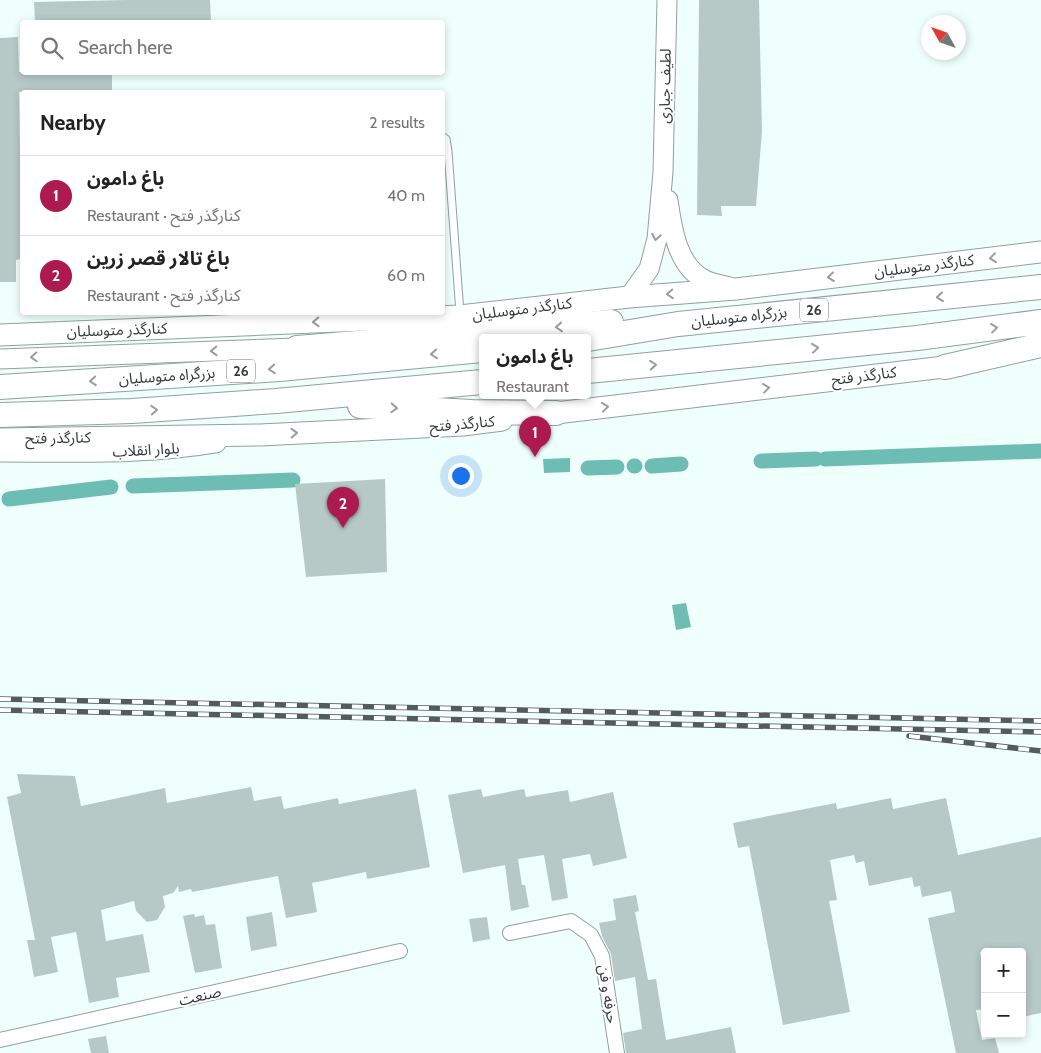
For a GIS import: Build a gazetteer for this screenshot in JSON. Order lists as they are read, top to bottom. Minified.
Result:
{"streets":{"highway":["26","بزرگراه متوسلیان"],"main road":["لطیف جباری","کنارگذر متوسلیان","کنارگذر فتح","بلوار انقلاب"],"street":["حرفه و فن","صنعت"]},"crossings":[["کنارگذر فتح","بلوار انقلاب"]],"one_way":["کنارگذر فتح"],"north":"top left","page":{"search":"Search here","heading":["Nearby","2 results"],"list":[{"mark":"1","name":"باغ دامون","note":"Restaurant · کنارگذر فتح","value":"40 m"},{"mark":"2","name":"باغ تالار قصر زرین","note":"Restaurant · کنارگذر فتح","value":"60 m"}],"popup":["باغ دامون","Restaurant"],"pins":["1","2"],"map_buttons":["+","−"]}}
